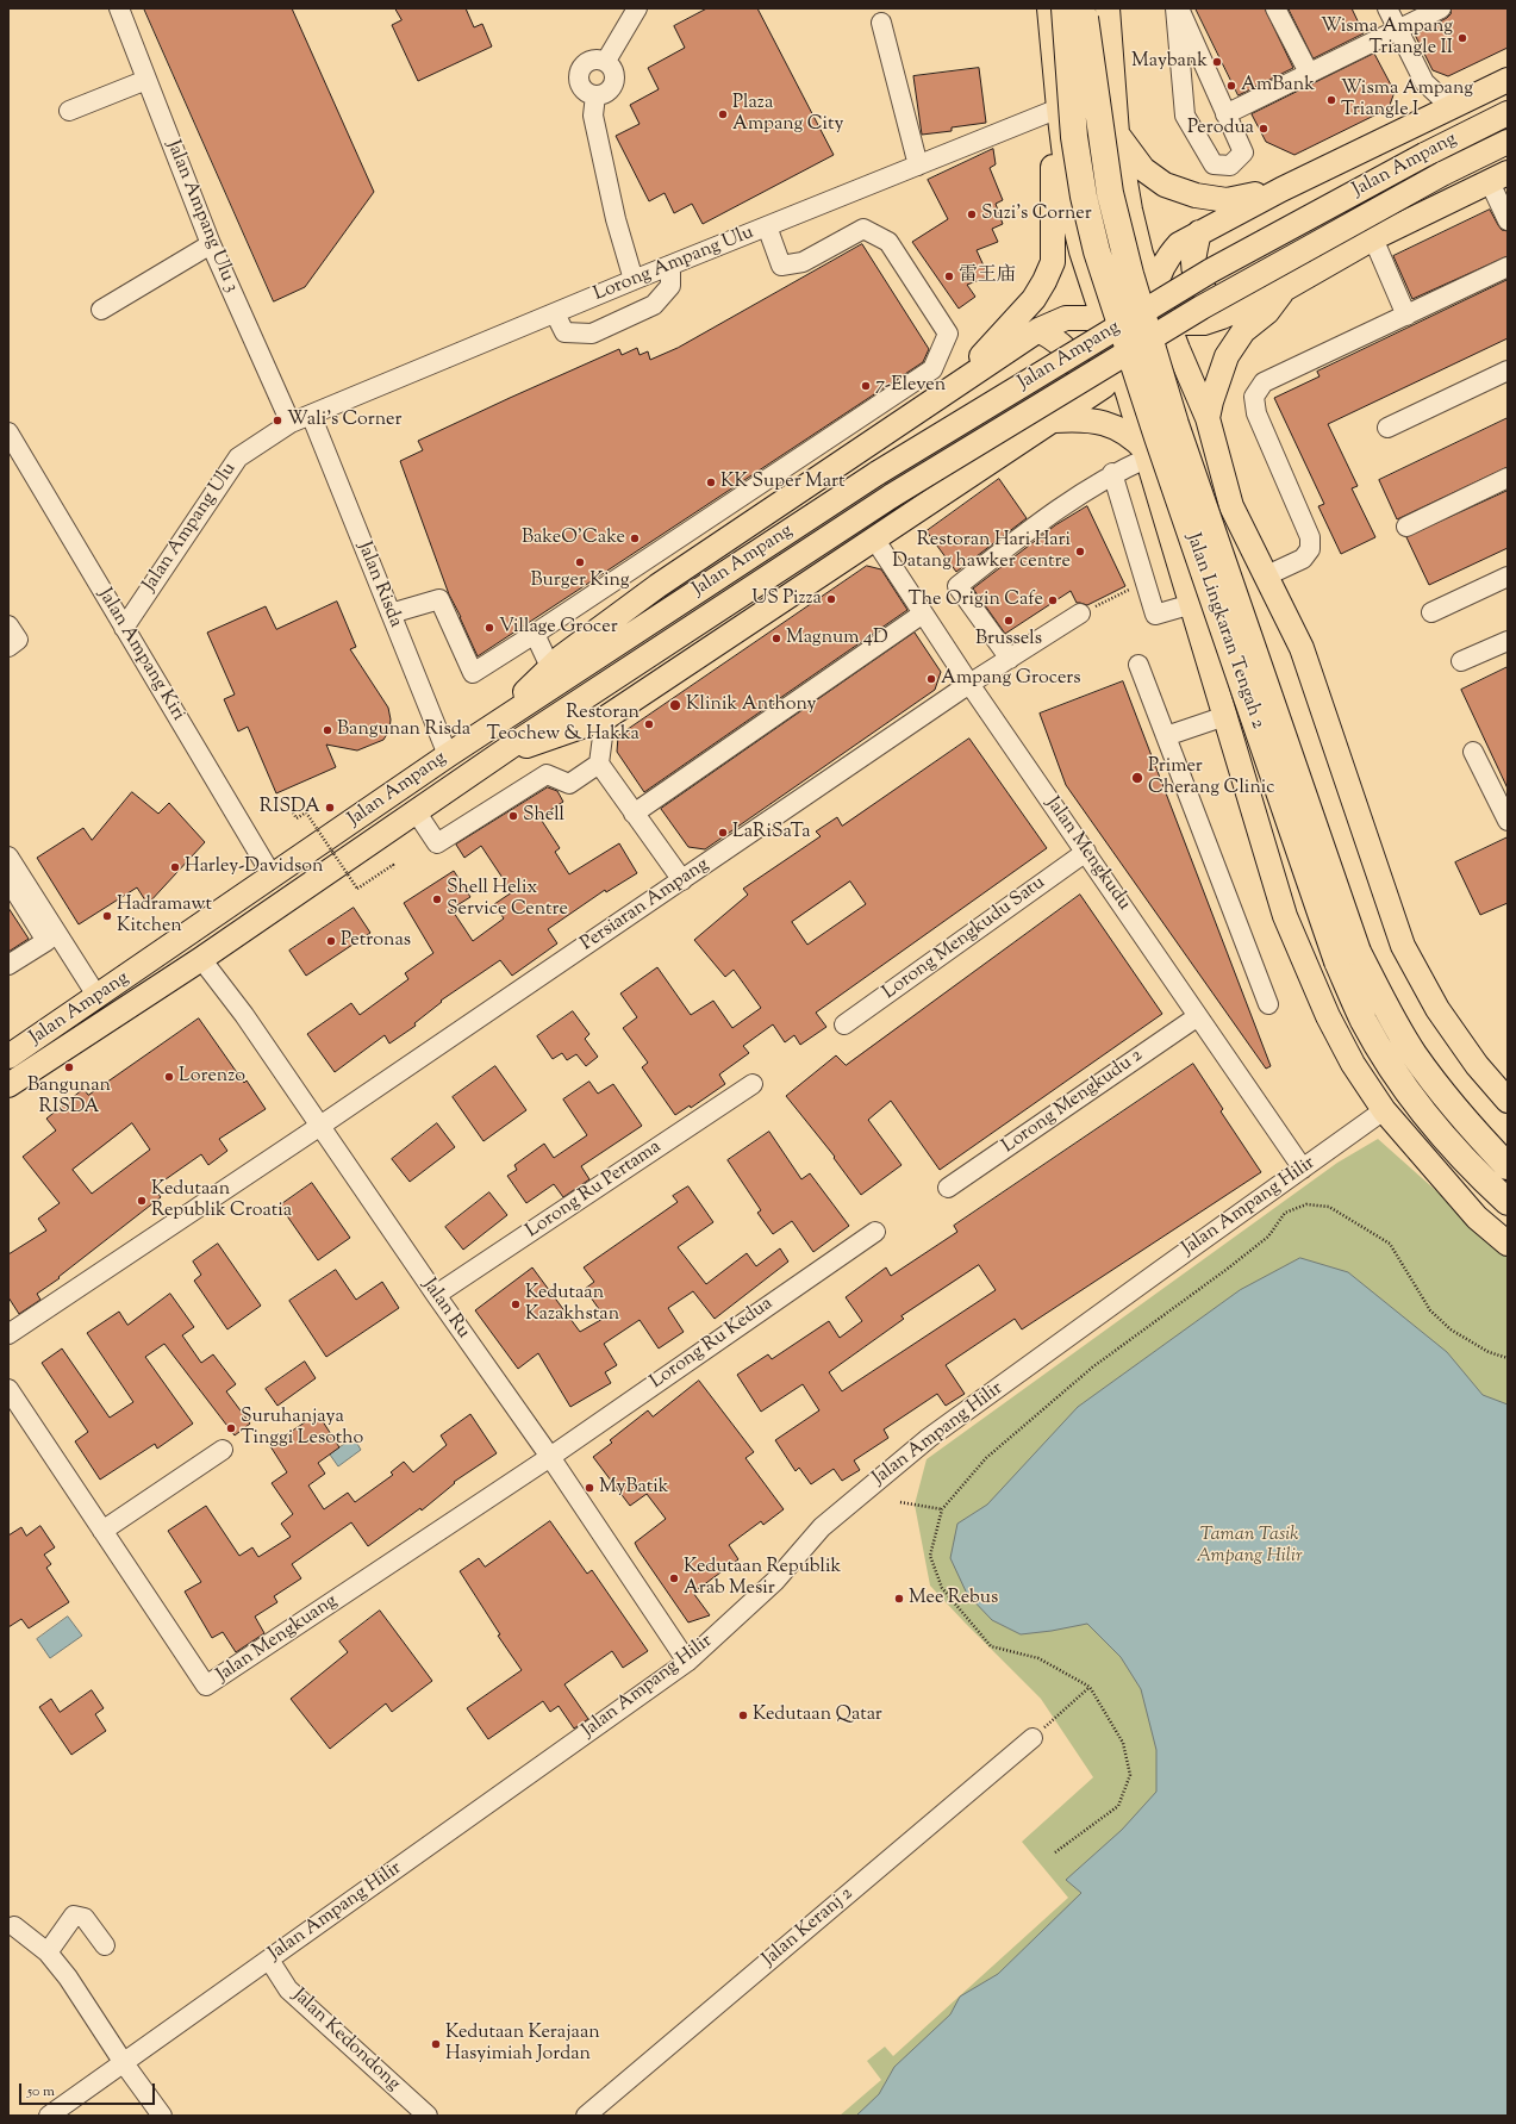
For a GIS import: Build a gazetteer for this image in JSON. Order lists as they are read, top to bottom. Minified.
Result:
{"streets":{"highway":["Jalan Lingkaran Tengah 2"],"main road":["Jalan Ampang"],"street":["Jalan Ampang Ulu 3","Lorong Ampang Ulu","Jalan Ampang Ulu","Jalan Risda","Jalan Ampang Kiri","Jalan Mengkudu","Persiaran Ampang","Lorong Mengkudu Satu","Lorong Mengkudu 2","Lorong Ru Pertama","Jalan Ampang Hilir","Jalan Ru","Lorong Ru Kedua","Jalan Mengkuang","Jalan Keranj 2","Jalan Kedondong"]},"crossings":[["Jalan Ampang","Jalan Risda"],["Jalan Ampang","Jalan Ampang Kiri"],["Jalan Ampang","Jalan Ru"],["Jalan Ampang Ulu 3","Lorong Ampang Ulu"],["Jalan Ampang Ulu 3","Jalan Ampang Ulu"],["Lorong Ampang Ulu","Jalan Ampang Ulu"],["Lorong Ampang Ulu","Jalan Risda"],["Jalan Ampang Ulu","Jalan Ampang Kiri"],["Jalan Mengkudu","Persiaran Ampang"],["Jalan Mengkudu","Lorong Mengkudu Satu"],["Jalan Mengkudu","Lorong Mengkudu 2"],["Jalan Mengkudu","Jalan Ampang Hilir"],["Persiaran Ampang","Jalan Ru"],["Lorong Ru Pertama","Jalan Ru"],["Jalan Ampang Hilir","Jalan Ru"],["Jalan Ampang Hilir","Jalan Kedondong"],["Jalan Ru","Lorong Ru Kedua"],["Jalan Ru","Jalan Mengkuang"],["Lorong Ru Kedua","Jalan Mengkuang"]],"parks":["Taman Tasik Ampang Hilir"],"places":["Wisma Ampang Triangle II","Maybank","AmBank","Wisma Ampang Triangle I","Plaza Ampang City","Perodua","Suzi's Corner","雷王庙","7-Eleven","Wali's Corner","KK Super Mart","BakeO’Cake","Restoran Hari Hari Datang hawker centre","Burger King","US Pizza","The Origin Cafe","Brussels","Village Grocer","Magnum 4D","Ampang Grocers","Klinik Anthony","Restoran Teochew & Hakka","Bangunan Risda","Primer Cherang Clinic","RISDA","Shell","LaRiSaTa","Harley-Davidson","Shell Helix Service Centre","Hadramawt Kitchen","Petronas","Bangunan RISDA","Lorenzo","Kedutaan Republik Croatia","Kedutaan Kazakhstan","Suruhanjaya Tinggi Lesotho","MyBatik","Kedutaan Republik Arab Mesir","Mee Rebus","Kedutaan Qatar","Kedutaan Kerajaan Hasyimiah Jordan"],"scale_bar":"50 m"}
